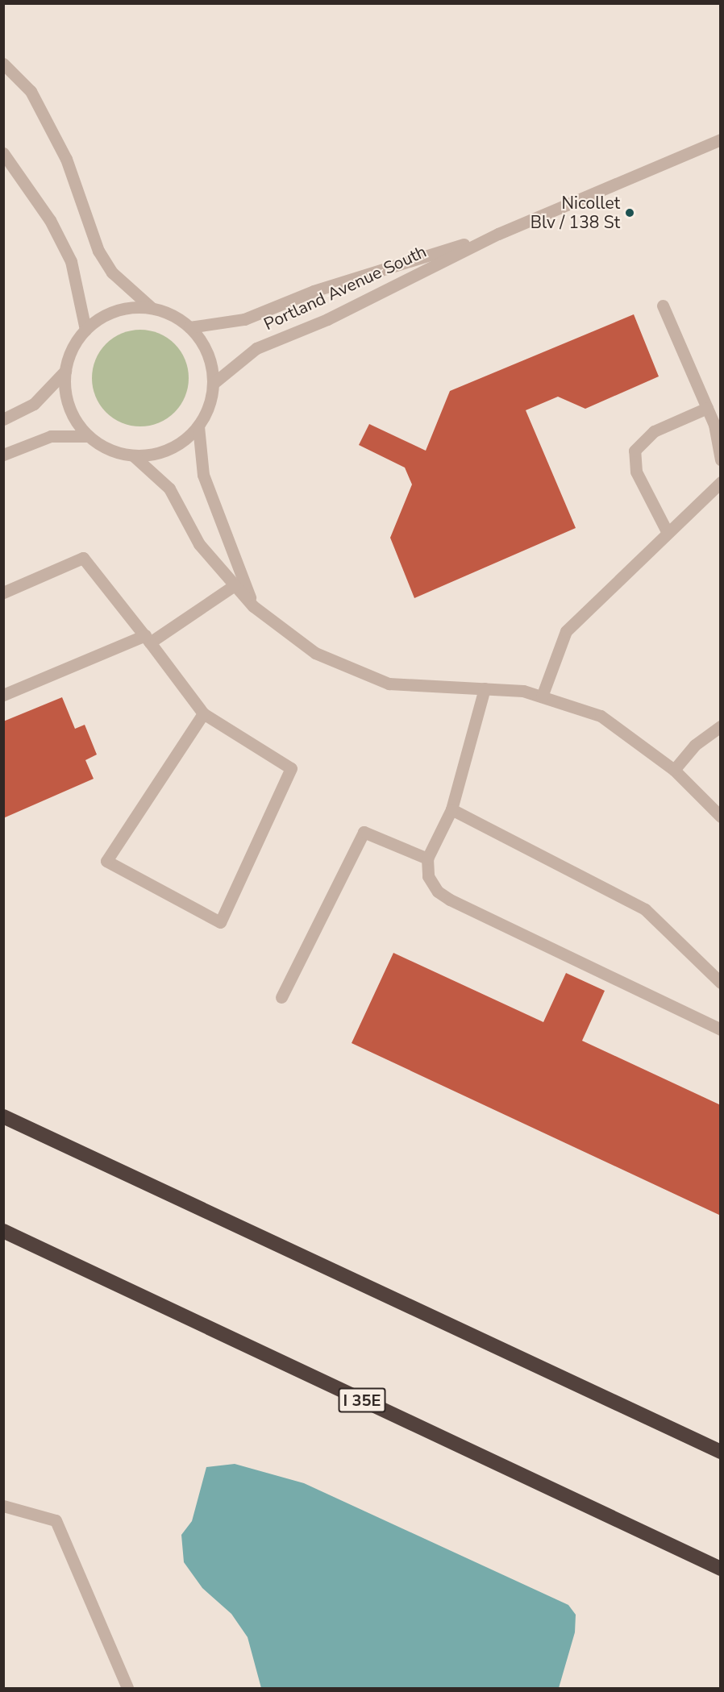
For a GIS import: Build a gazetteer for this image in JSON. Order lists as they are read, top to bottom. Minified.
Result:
{"streets":{"highway":["I 35E"],"street":["Portland Avenue South"]},"places":["Nicollet Blv / 138 St"]}
